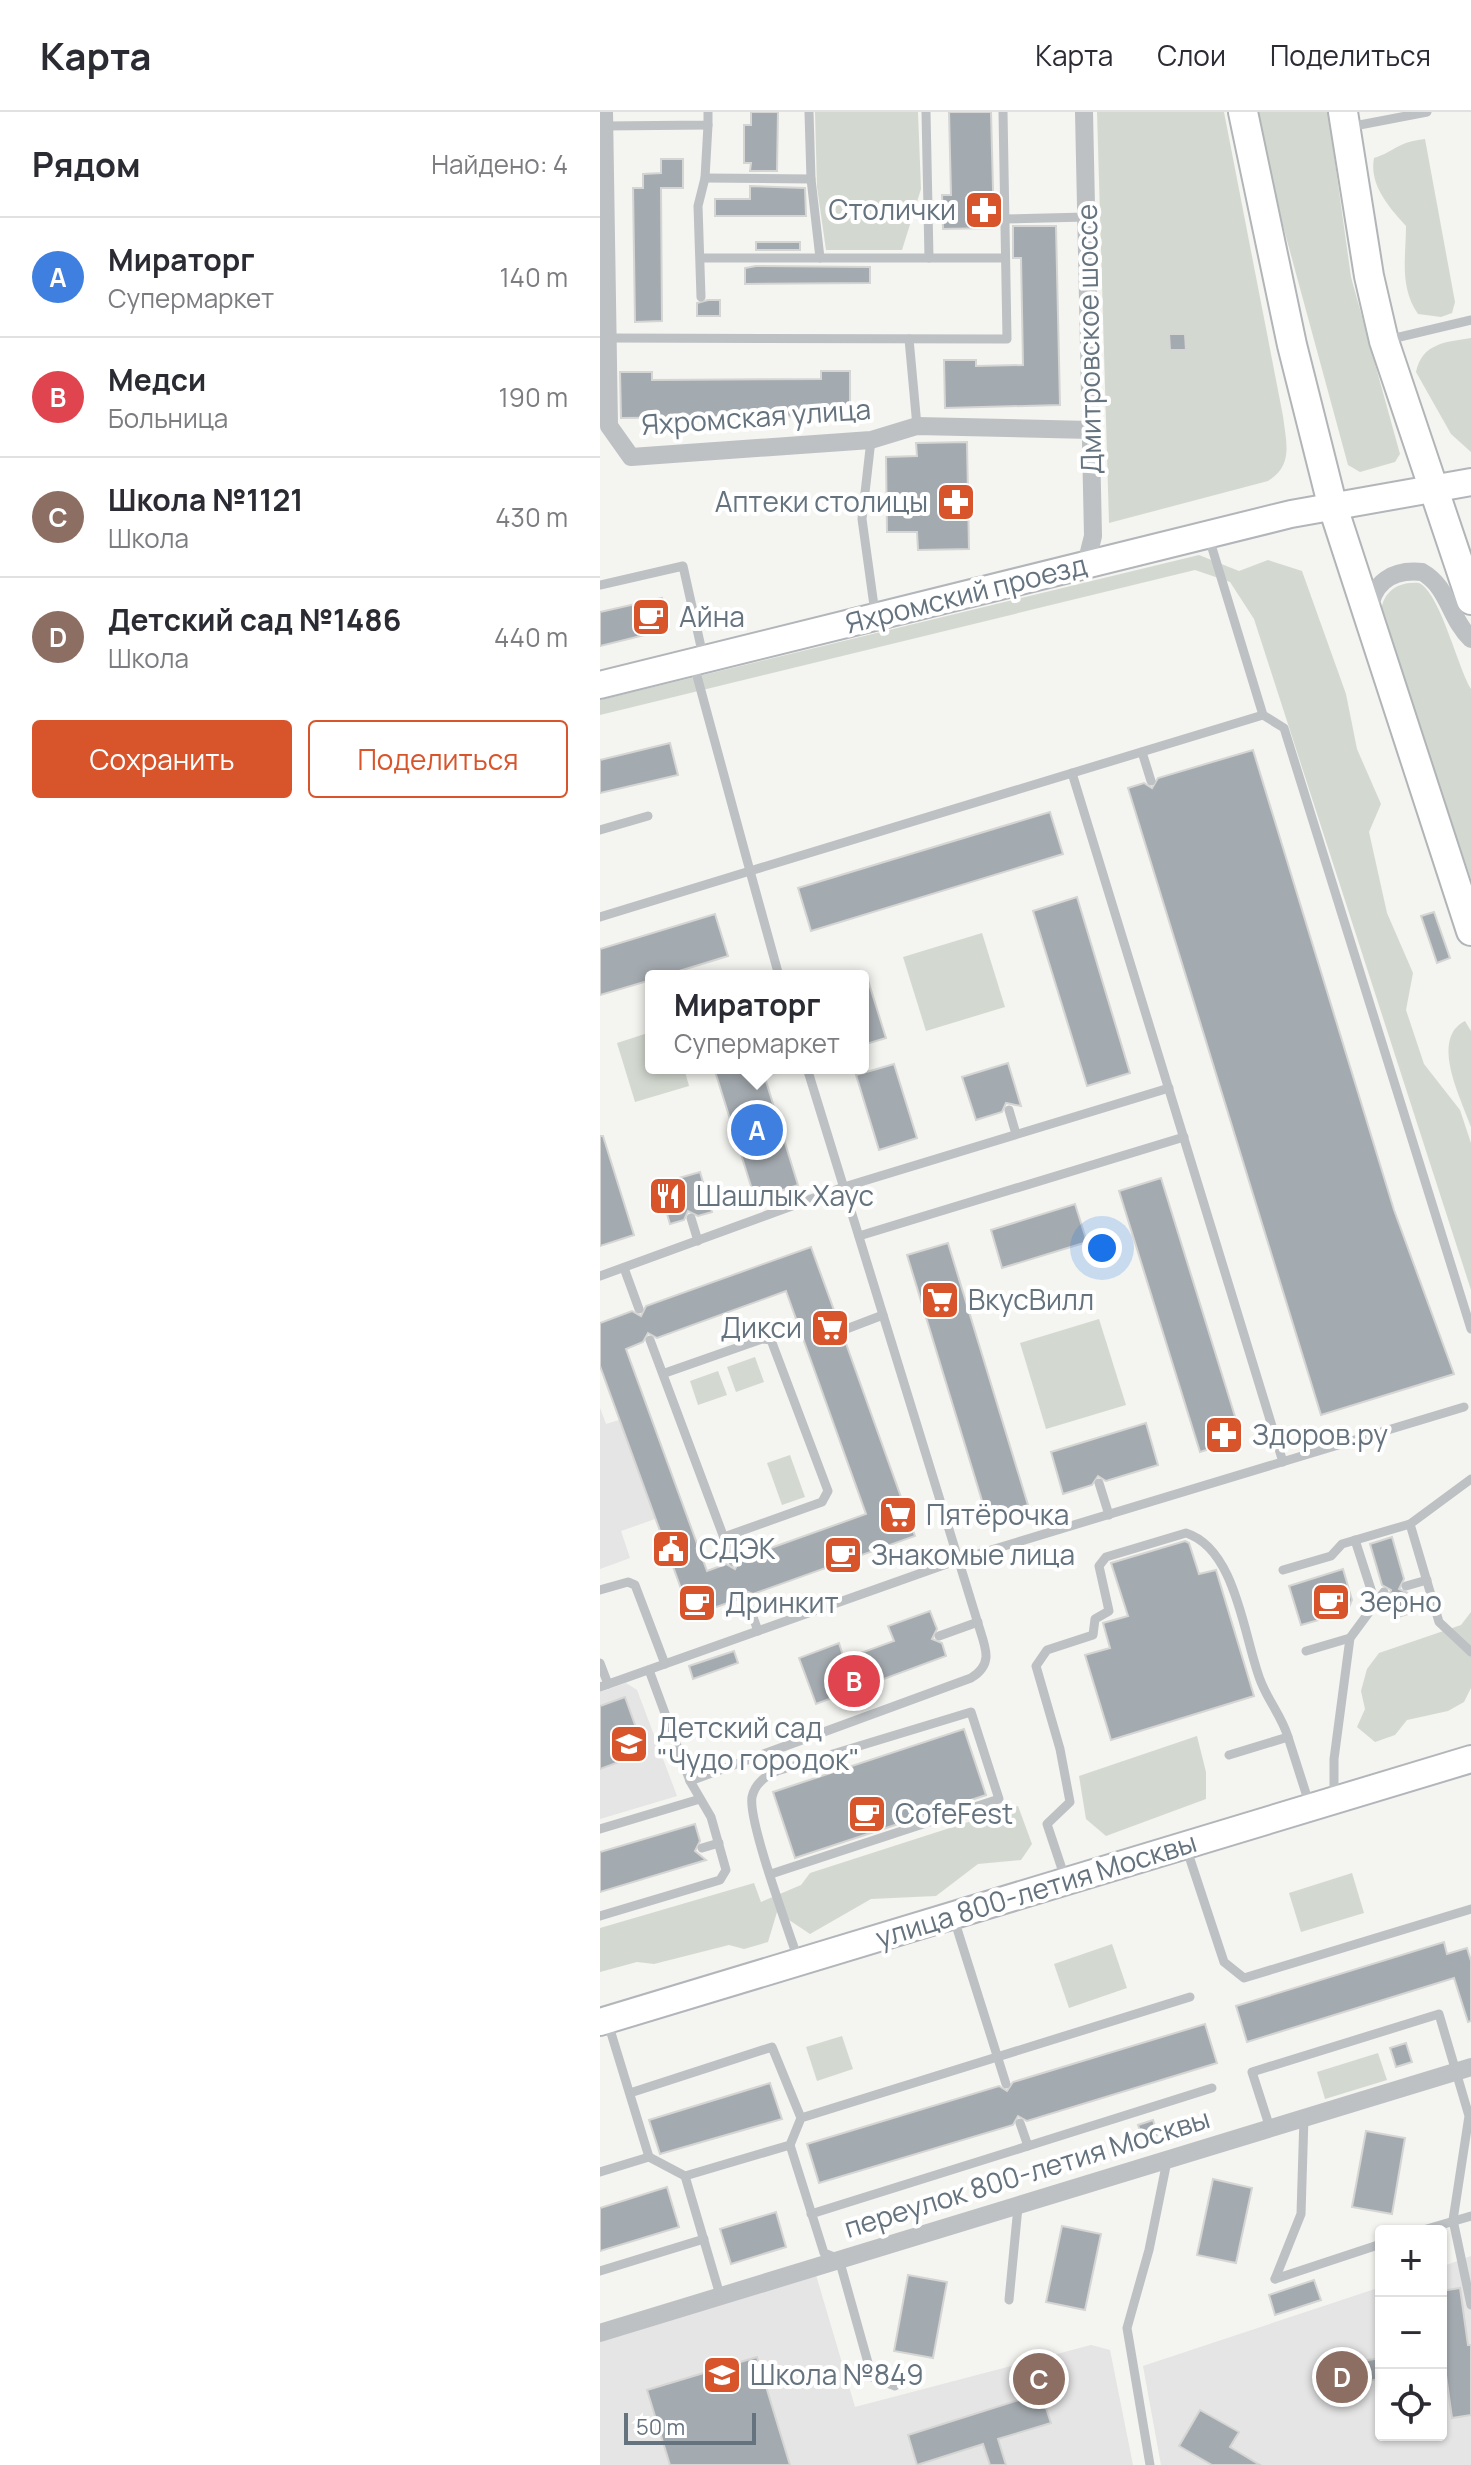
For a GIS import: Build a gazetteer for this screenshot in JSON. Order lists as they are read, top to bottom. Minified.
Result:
{"streets":{"street":["Дмитровское шоссе","Яхромская улица","Яхромский проезд","улица 800-летия Москвы","переулок 800-летия Москвы"]},"crossings":[["Дмитровское шоссе","Яхромская улица"],["Дмитровское шоссе","Яхромский проезд"]],"places":{"pharmacy":["Столички","Аптеки столицы","Здоров.ру"],"cafe":["Айна","Знакомые лица","Зерно","Дринкит","CofeFest"],"restaurant":["Шашлык Хаус"],"supermarket":["ВкусВилл","Дикси","Пятёрочка"],"public building":["СДЭК"],"school or university":["Детский сад \"Чудо городок\"","Школа №849"]},"scale_bar":"50 m","page":{"header":"Карта","nav":["Карта","Слои","Поделиться"],"heading":["Рядом","Найдено: 4"],"list":[{"mark":"A","name":"Мираторг","note":"Супермаркет","value":"140 m"},{"mark":"B","name":"Медси","note":"Больница","value":"190 m"},{"mark":"C","name":"Школа №1121","note":"Школа","value":"430 m"},{"mark":"D","name":"Детский сад №1486","note":"Школа","value":"440 m"}],"buttons":["Сохранить","Поделиться"],"popup":["Мираторг","Супермаркет"],"pins":["A","B","D","C"],"map_buttons":["+","−"],"scale":"50 m"}}
